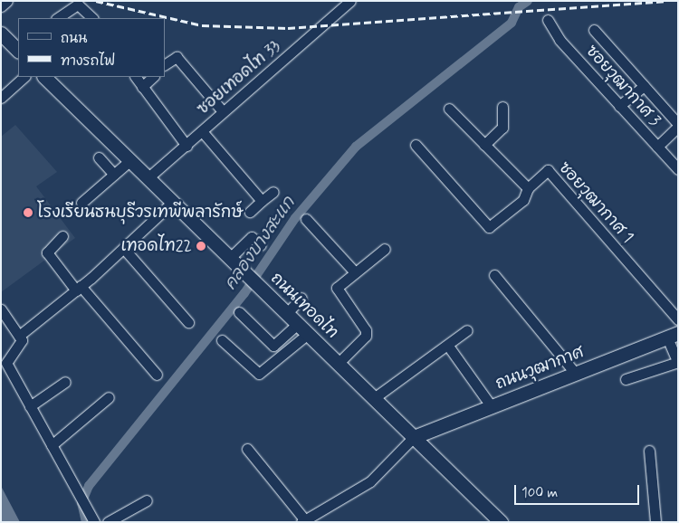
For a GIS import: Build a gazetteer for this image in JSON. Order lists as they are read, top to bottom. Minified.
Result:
{"streets":{"main road":["ถนนเทอดไท","ถนนวุฒากาศ"],"street":["ซอยเทอดไท 33","ซอยวุฒากาศ 3","ซอยวุฒากาศ 1"]},"crossings":[["ซอยเทอดไท 33","ถนนเทอดไท"],["ถนนเทอดไท","ถนนวุฒากาศ"]],"water":["คลองบางสะแก"],"places":["โรงเรียนธนบุรีวรเทพีพลารักษ์","เทอดไท22"],"legend":["ถนน","ทางรถไฟ"],"scale_bar":"100 m"}
